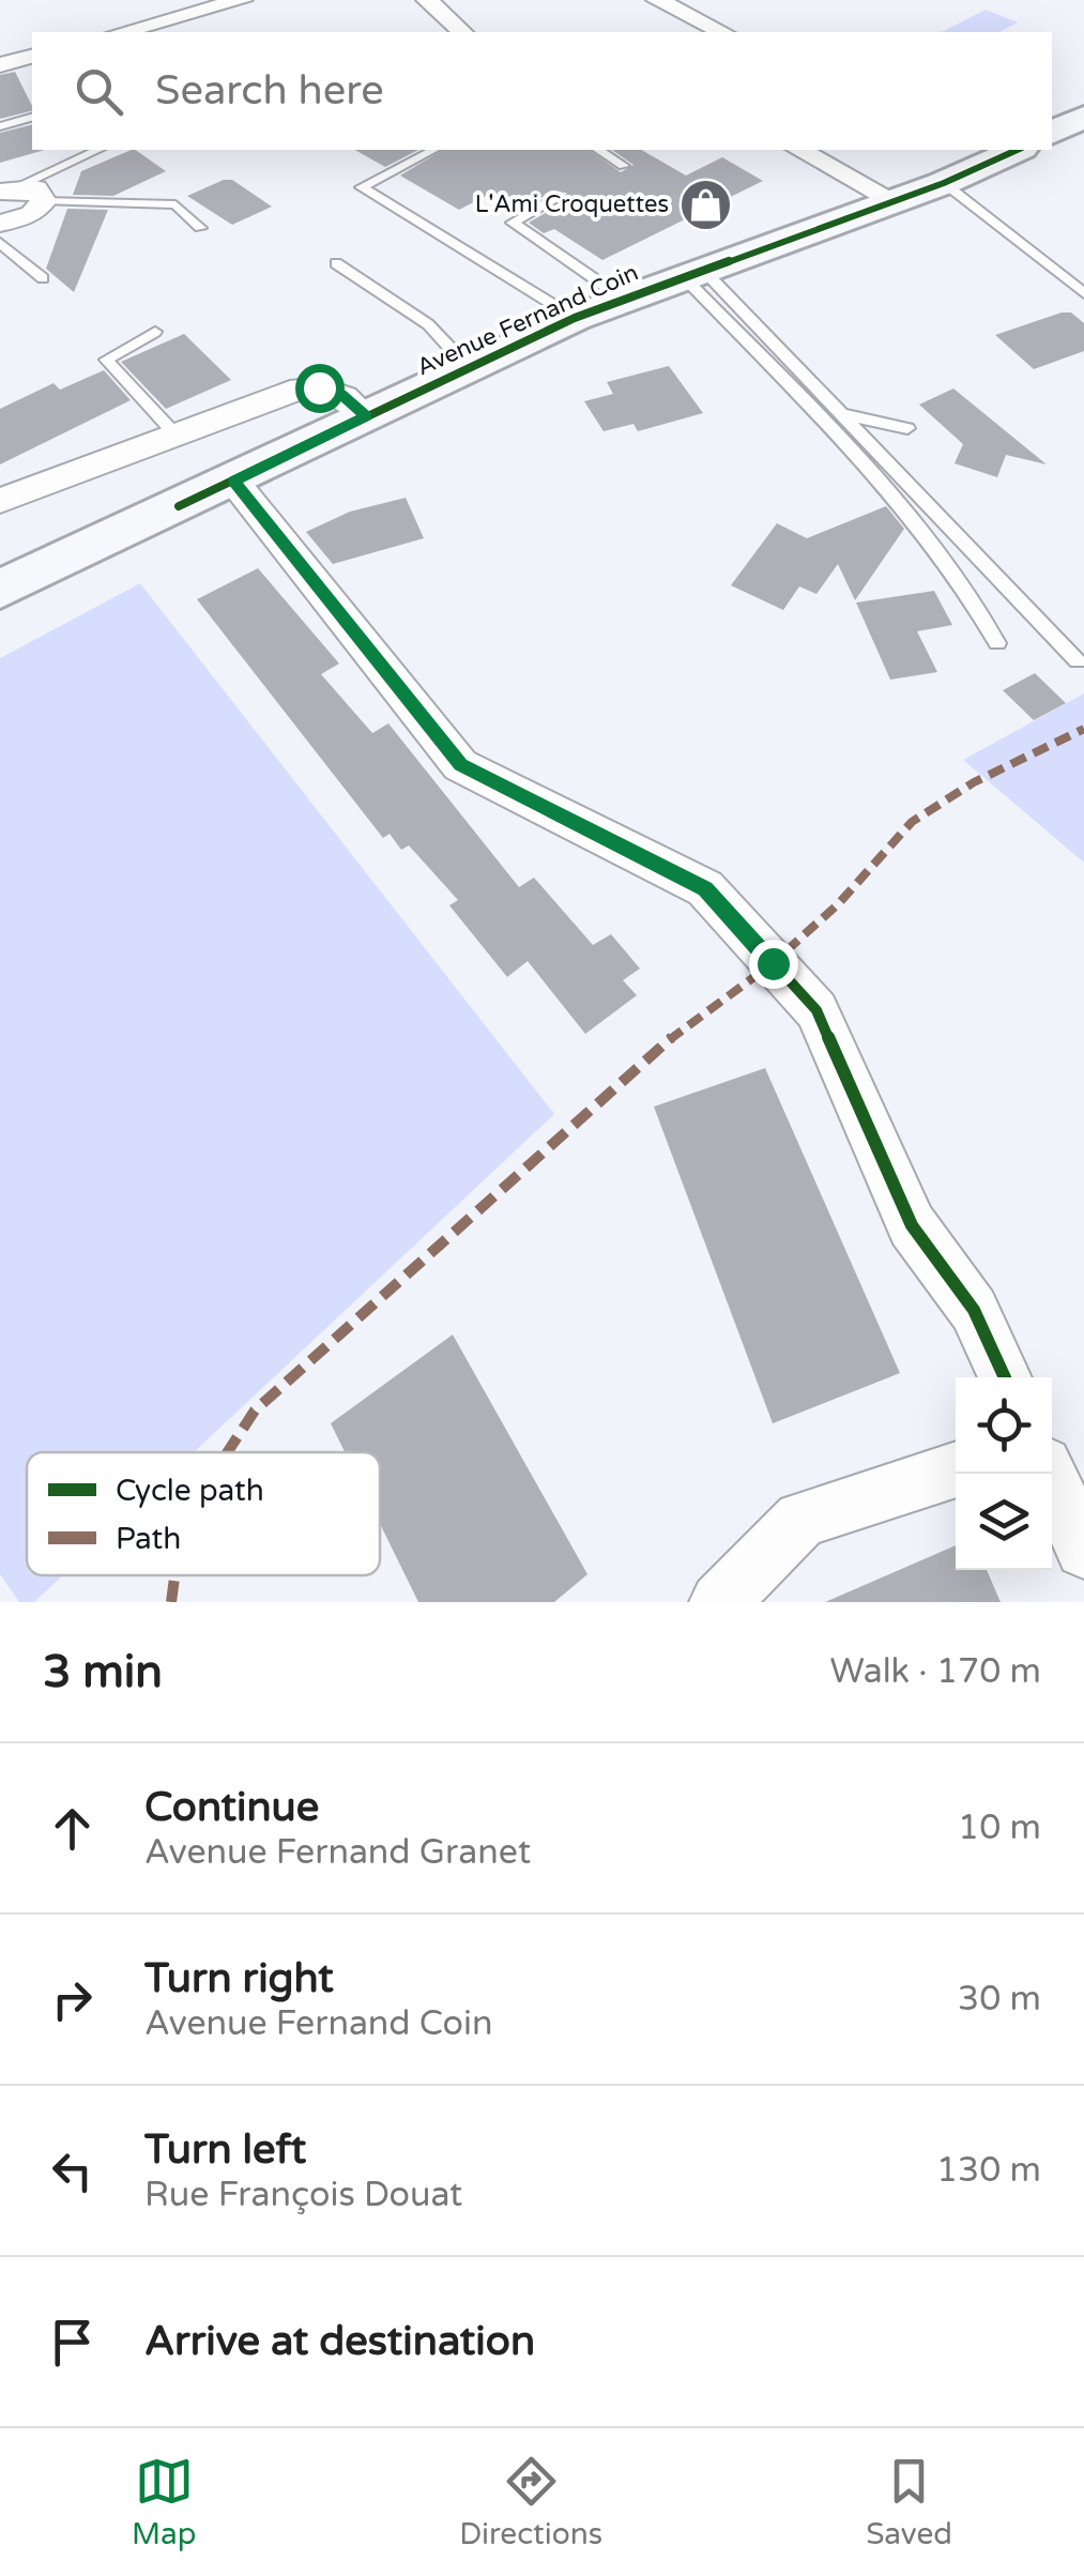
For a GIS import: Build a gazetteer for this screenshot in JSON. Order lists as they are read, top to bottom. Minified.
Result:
{"streets":{"main road":["Avenue Fernand Coin"]},"places":{"shop":["L'Ami Croquettes"]},"legend":["Cycle path","Path"],"page":{"search":"Search here","heading":["3 min","Walk · 170 m"],"list":[["Continue","Avenue Fernand Granet","10 m"],["Turn right","Avenue Fernand Coin","30 m"],["Turn left","Rue François Douat","130 m"],"Arrive at destination"],"nav":["Map","Directions","Saved"]}}
